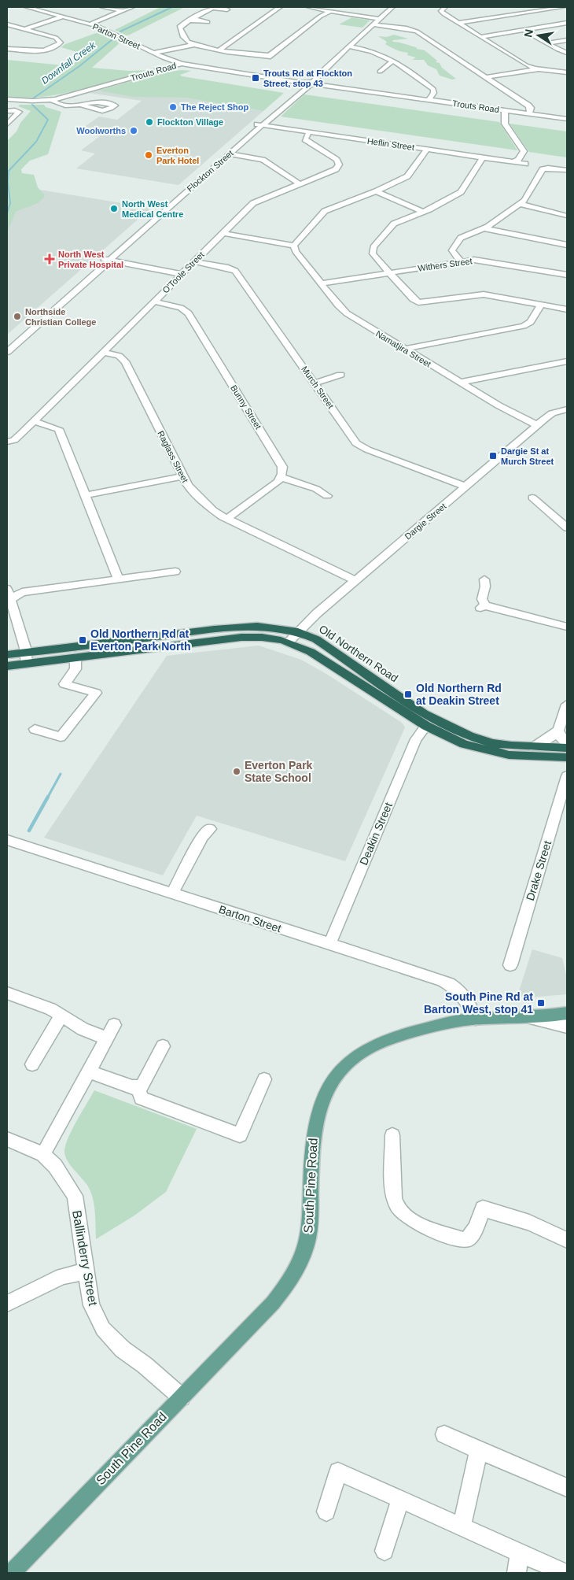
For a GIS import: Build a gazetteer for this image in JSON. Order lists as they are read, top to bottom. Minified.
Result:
{"streets":{"highway":["Old Northern Road"],"main road":["South Pine Road"],"street":["Parton Street","Trouts Road","Heflin Street","Flockton Street","Withers Street","O'Toole Street","Namatjira Street","Murch Street","Bunny Street","Raglass Street","Dargie Street","Deakin Street","Drake Street","Barton Street","Ballinderry Street"]},"crossings":[["Parton Street","Trouts Road"],["Trouts Road","Flockton Street"],["Heflin Street","Flockton Street"],["Heflin Street","O'Toole Street"],["Withers Street","Namatjira Street"],["O'Toole Street","Murch Street"],["O'Toole Street","Bunny Street"],["O'Toole Street","Raglass Street"],["Namatjira Street","Dargie Street"],["Murch Street","Dargie Street"],["Raglass Street","Dargie Street"],["Dargie Street","Old Northern Road"],["Old Northern Road","Deakin Street"],["Deakin Street","Barton Street"],["Barton Street","South Pine Road"],["South Pine Road","Ballinderry Street"]],"water":["Downfall Creek"],"places":{"transit":["Trouts Rd at Flockton Street, stop 43","Dargie St at Murch Street","Old Northern Rd at Everton Park North","Old Northern Rd at Deakin Street","South Pine Rd at Barton West, stop 41"],"other":["The Reject Shop","Flockton Village","Woolworths","Everton Park Hotel","North West Medical Centre","Northside Christian College","Everton Park State School"],"health":["North West Private Hospital"]},"north":"left"}
